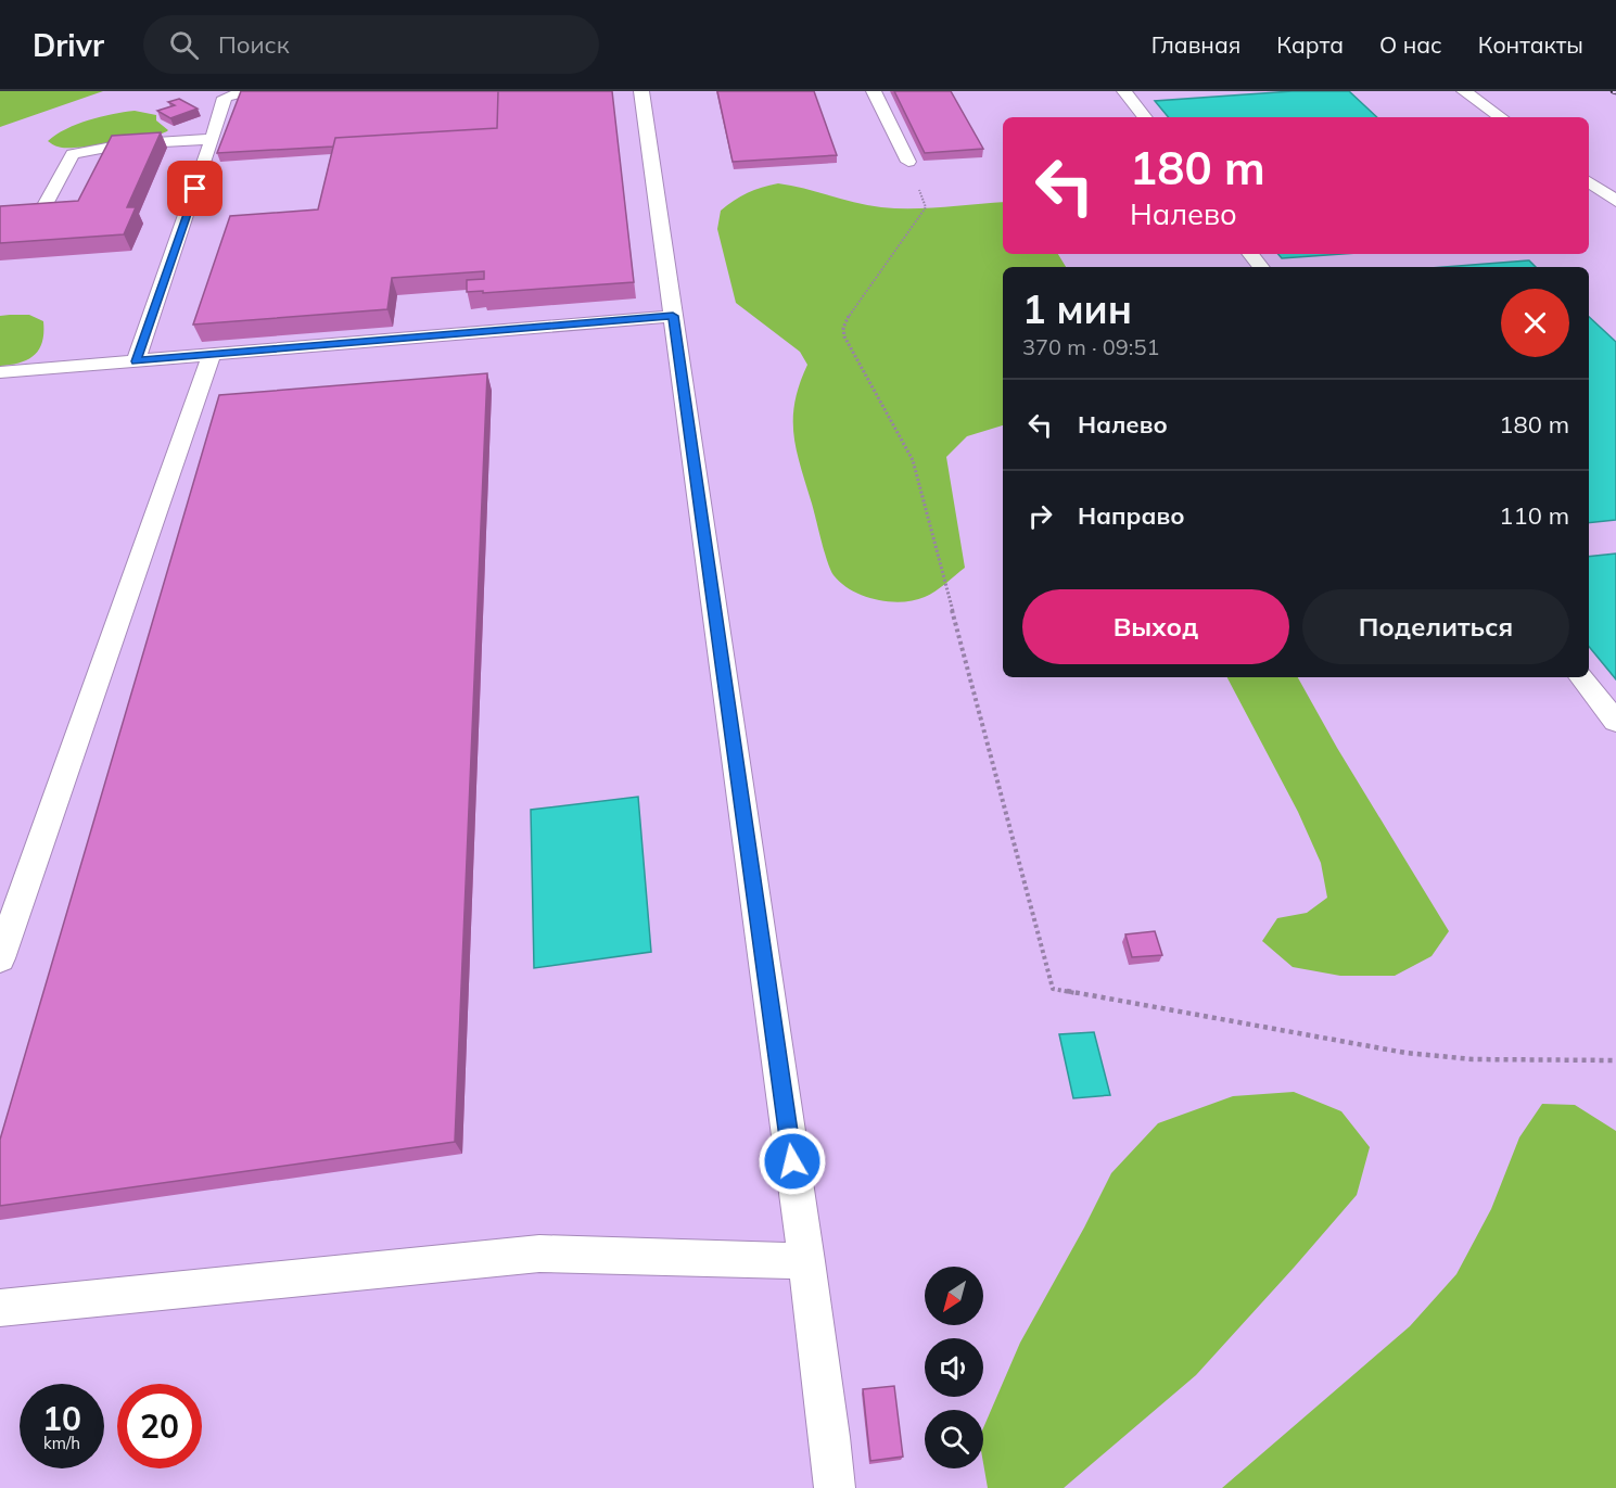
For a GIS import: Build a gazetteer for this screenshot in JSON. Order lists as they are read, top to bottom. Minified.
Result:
{"north":"bottom left","page":{"header":"Drivr","search":"Поиск","nav":["Главная","Карта","О нас","Контакты"],"turn":["180 m","Налево"],"heading":["1 мин","370 m · 09:51"],"list":[{"name":"Налево","value":"180 m"},{"name":"Направо","value":"110 m"}],"buttons":["Выход","Поделиться"],"speed":"10 km/h","limit":"20"}}
